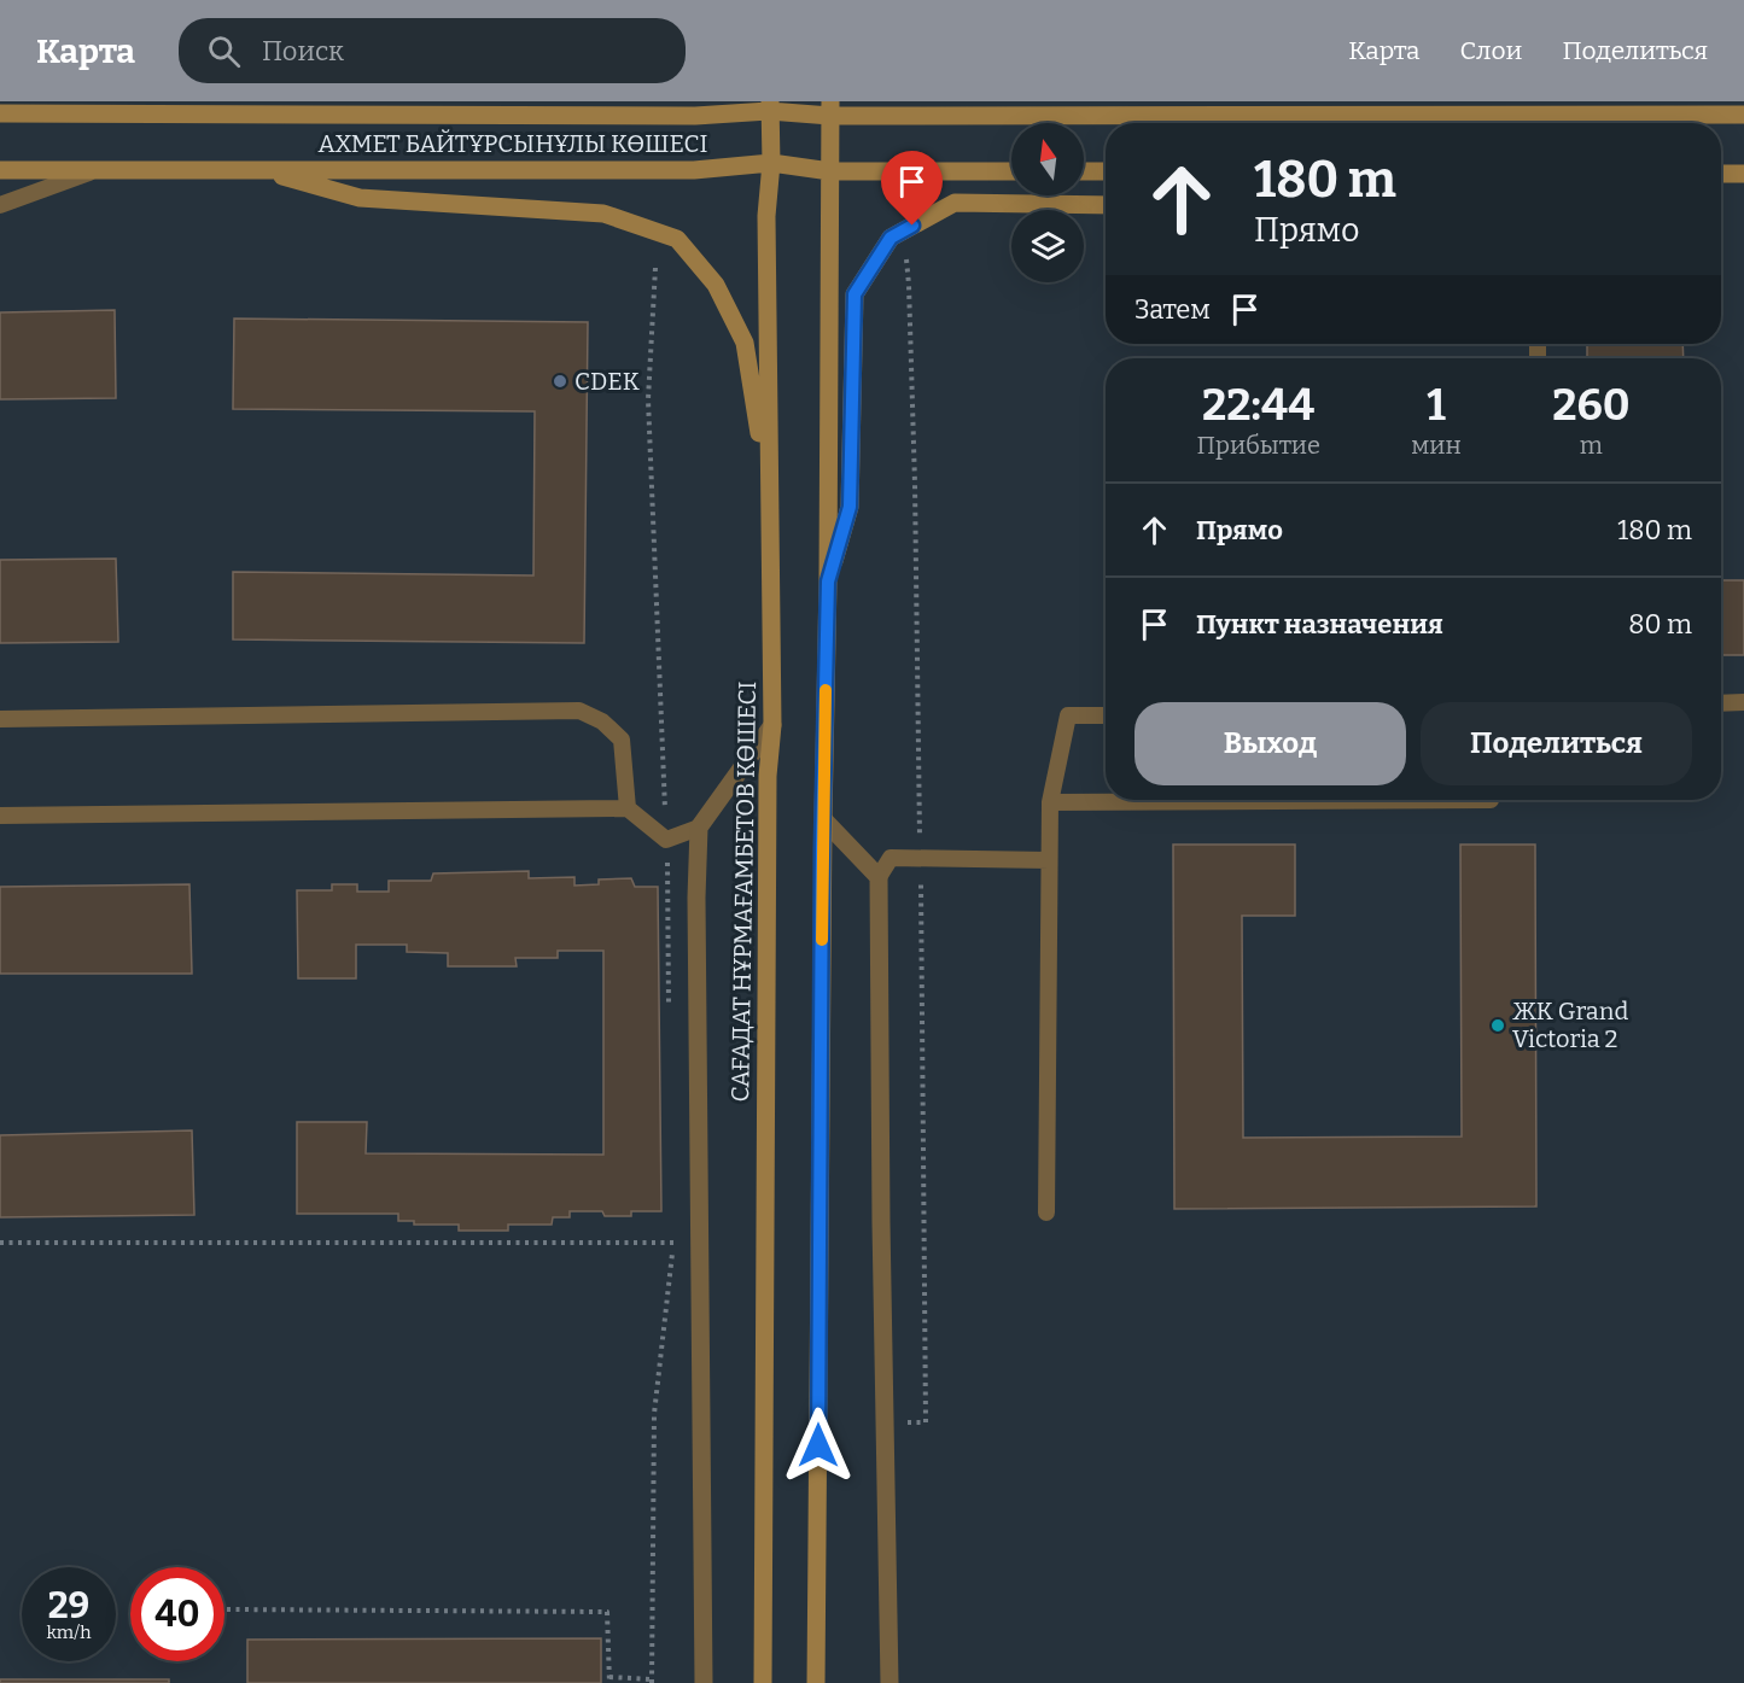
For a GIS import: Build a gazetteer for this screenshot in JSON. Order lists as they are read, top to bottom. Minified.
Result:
{"streets":{"street":["АХМЕТ БАЙТҰРСЫНҰЛЫ КӨШЕСІ","САҒАДАТ НҰРМАҒАМБЕТОВ КӨШЕСІ"]},"crossings":[["АХМЕТ БАЙТҰРСЫНҰЛЫ КӨШЕСІ","САҒАДАТ НҰРМАҒАМБЕТОВ КӨШЕСІ"]],"places":["CDEK","ЖК Grand Victoria 2"],"north":"top","page":{"header":"Карта","search":"Поиск","nav":["Карта","Слои","Поделиться"],"turn":["180 m","Прямо"],"then":"Затем","eta":["22:44","Прибытие","1","мин","260","m"],"list":[{"name":"Прямо","value":"180 m"},{"name":"Пункт назначения","value":"80 m"}],"buttons":["Выход","Поделиться"],"speed":"29 km/h","limit":"40"}}
